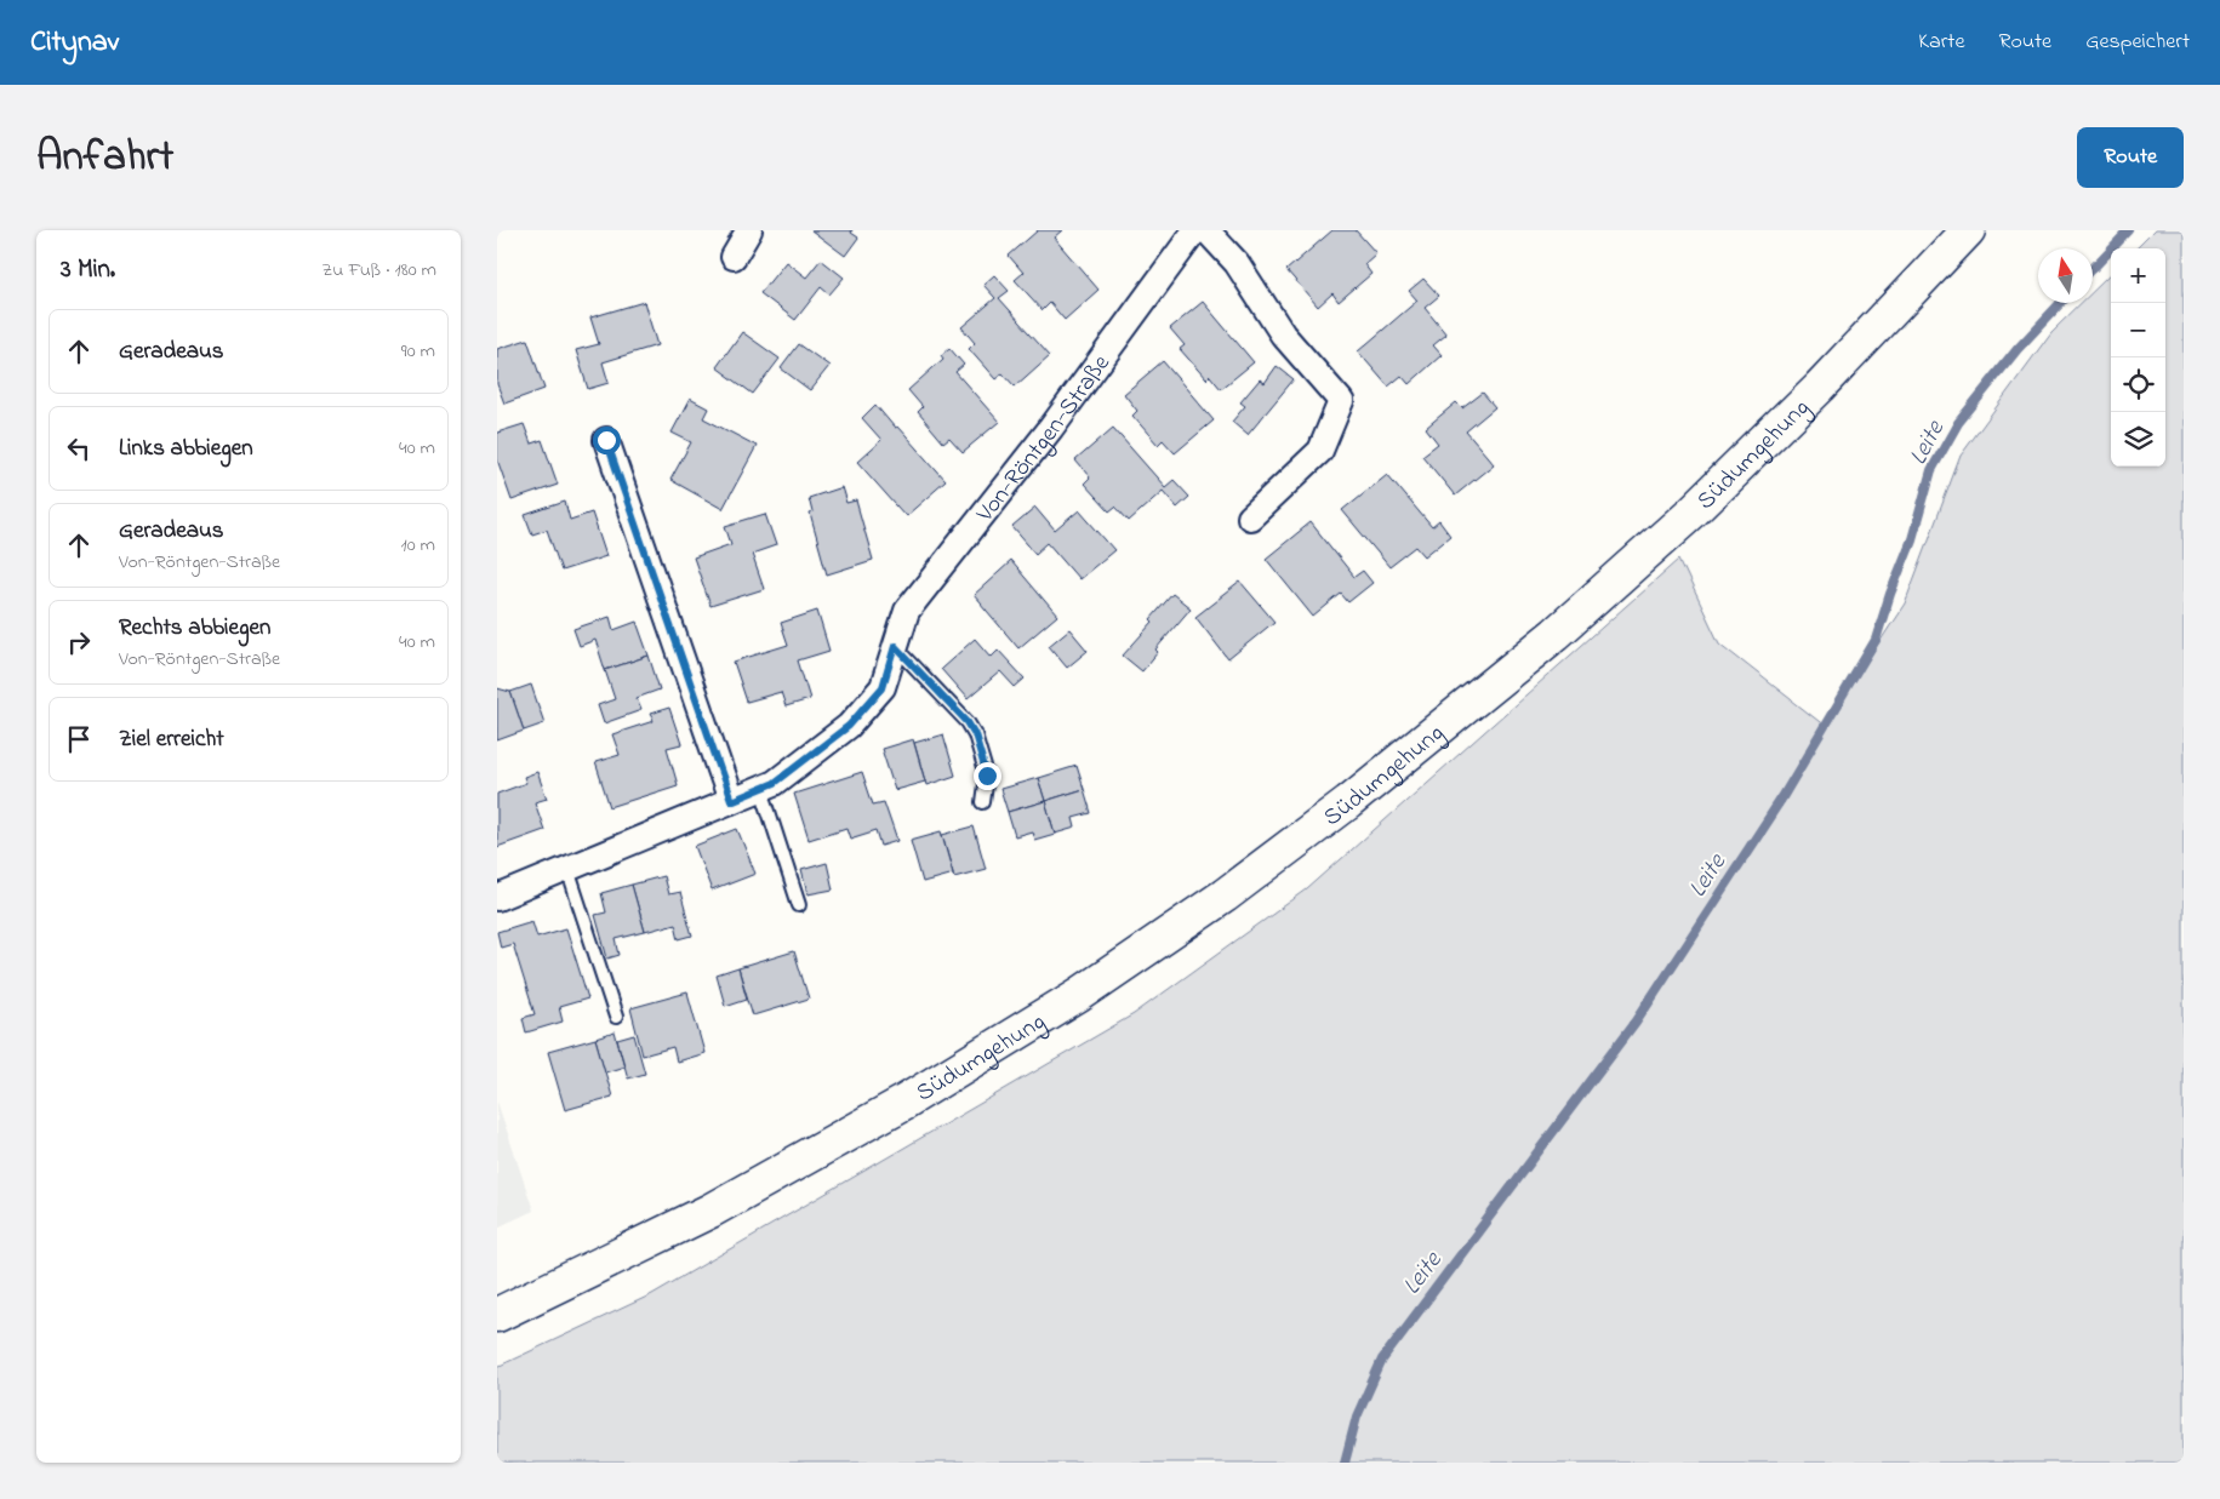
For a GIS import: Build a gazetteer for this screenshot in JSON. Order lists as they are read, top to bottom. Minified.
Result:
{"streets":{"main road":["Südumgehung"],"street":["Von-Röntgen-Straße"]},"water":["Leite"],"north":"top","page":{"header":"Citynav","nav":["Karte","Route","Gespeichert"],"title":"Anfahrt","buttons":"Route","heading":["3 Min.","Zu Fuß · 180 m"],"map_buttons":["+","−"],"list":[["Geradeaus","90 m"],["Links abbiegen","40 m"],["Geradeaus","Von-Röntgen-Straße","10 m"],["Rechts abbiegen","Von-Röntgen-Straße","40 m"],"Ziel erreicht"]}}
